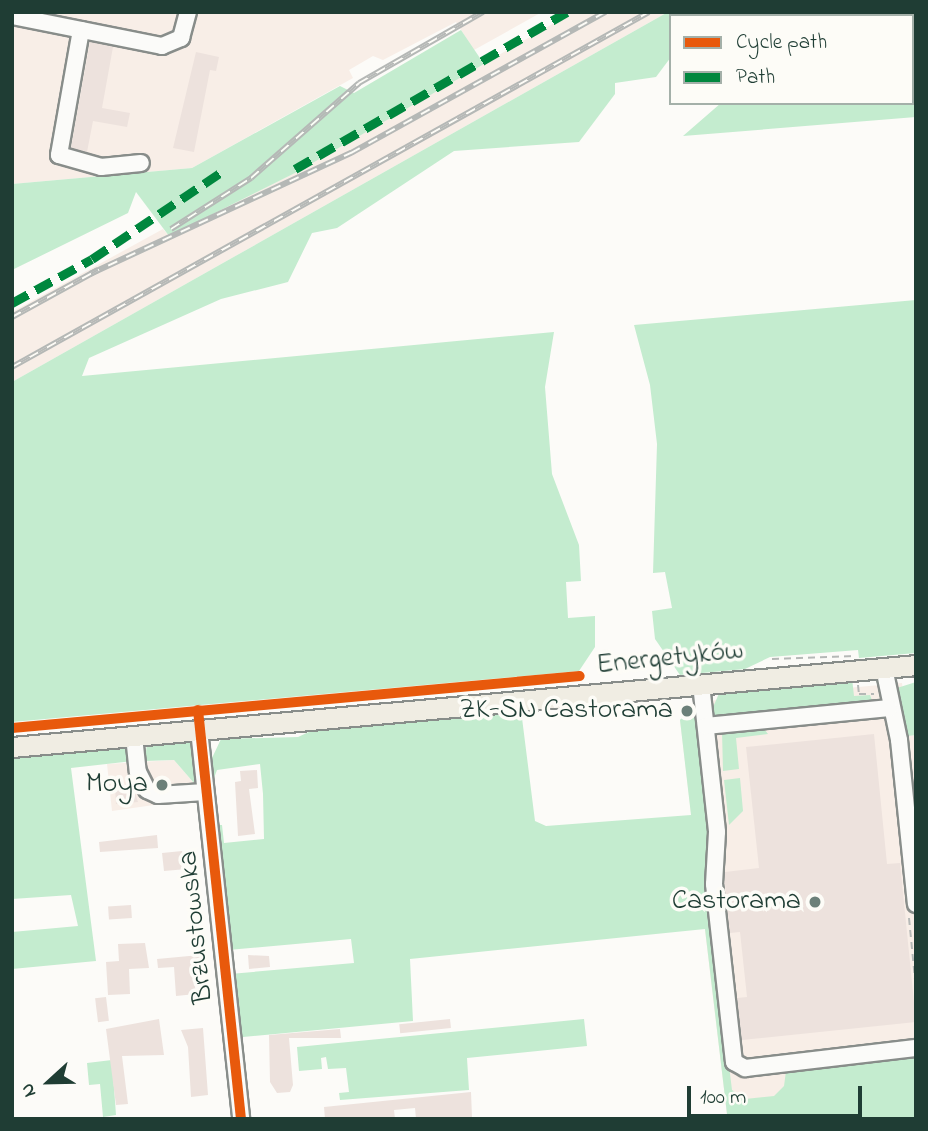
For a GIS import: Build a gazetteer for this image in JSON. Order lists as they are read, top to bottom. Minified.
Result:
{"streets":{"main road":["Energetyków"],"street":["Brzustowska"]},"crossings":[["Energetyków","Brzustowska"]],"places":["ZK-SN Castorama","Moya","Castorama"],"legend":["Cycle path","Path"],"scale_bar":"100 m","north":"left"}
